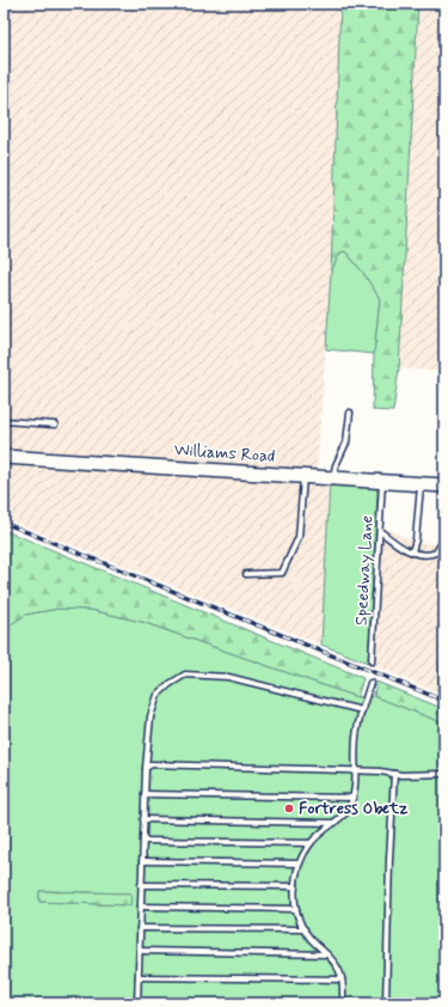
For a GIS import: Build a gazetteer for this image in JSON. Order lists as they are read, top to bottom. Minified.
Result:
{"streets":{"main road":["Williams Road"],"lane":["Speedway Lane"]},"crossings":[["Williams Road","Speedway Lane"]],"places":["Fortress Obetz"]}
